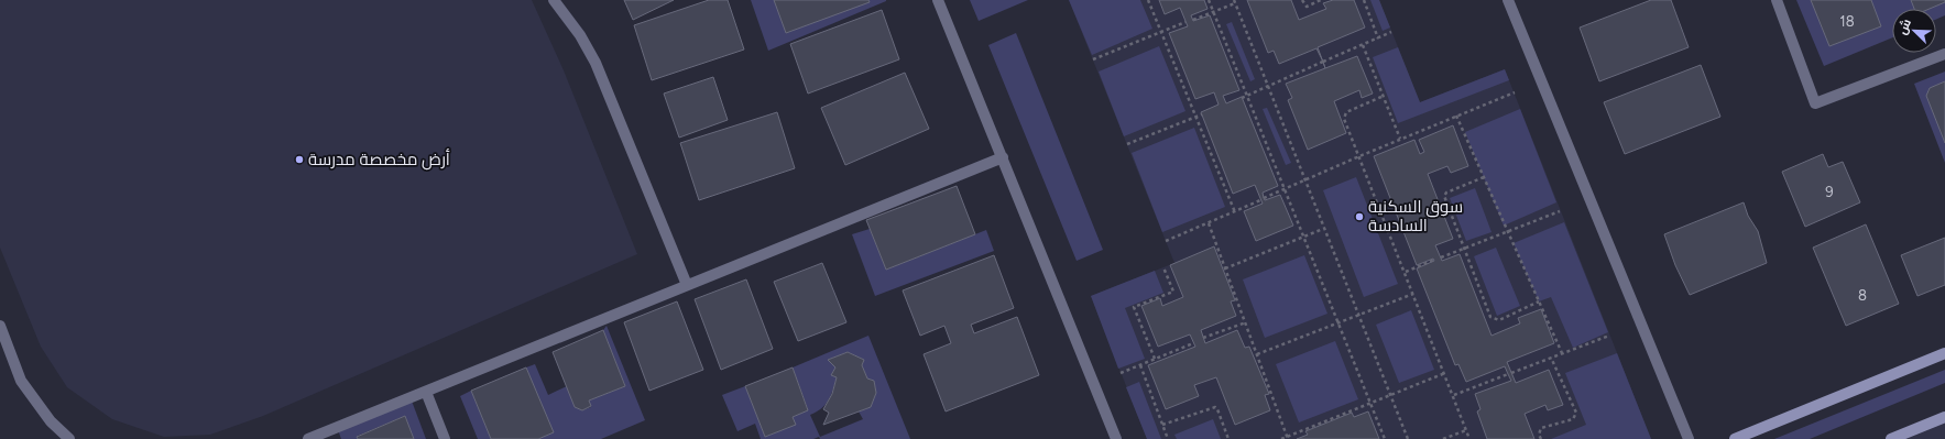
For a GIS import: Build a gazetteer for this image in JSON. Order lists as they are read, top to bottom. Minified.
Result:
{"places":["أرض مخصصة مدرسة","سوق السكنية السادسة"],"house_numbers":["18","9","8"],"north":"top left"}
